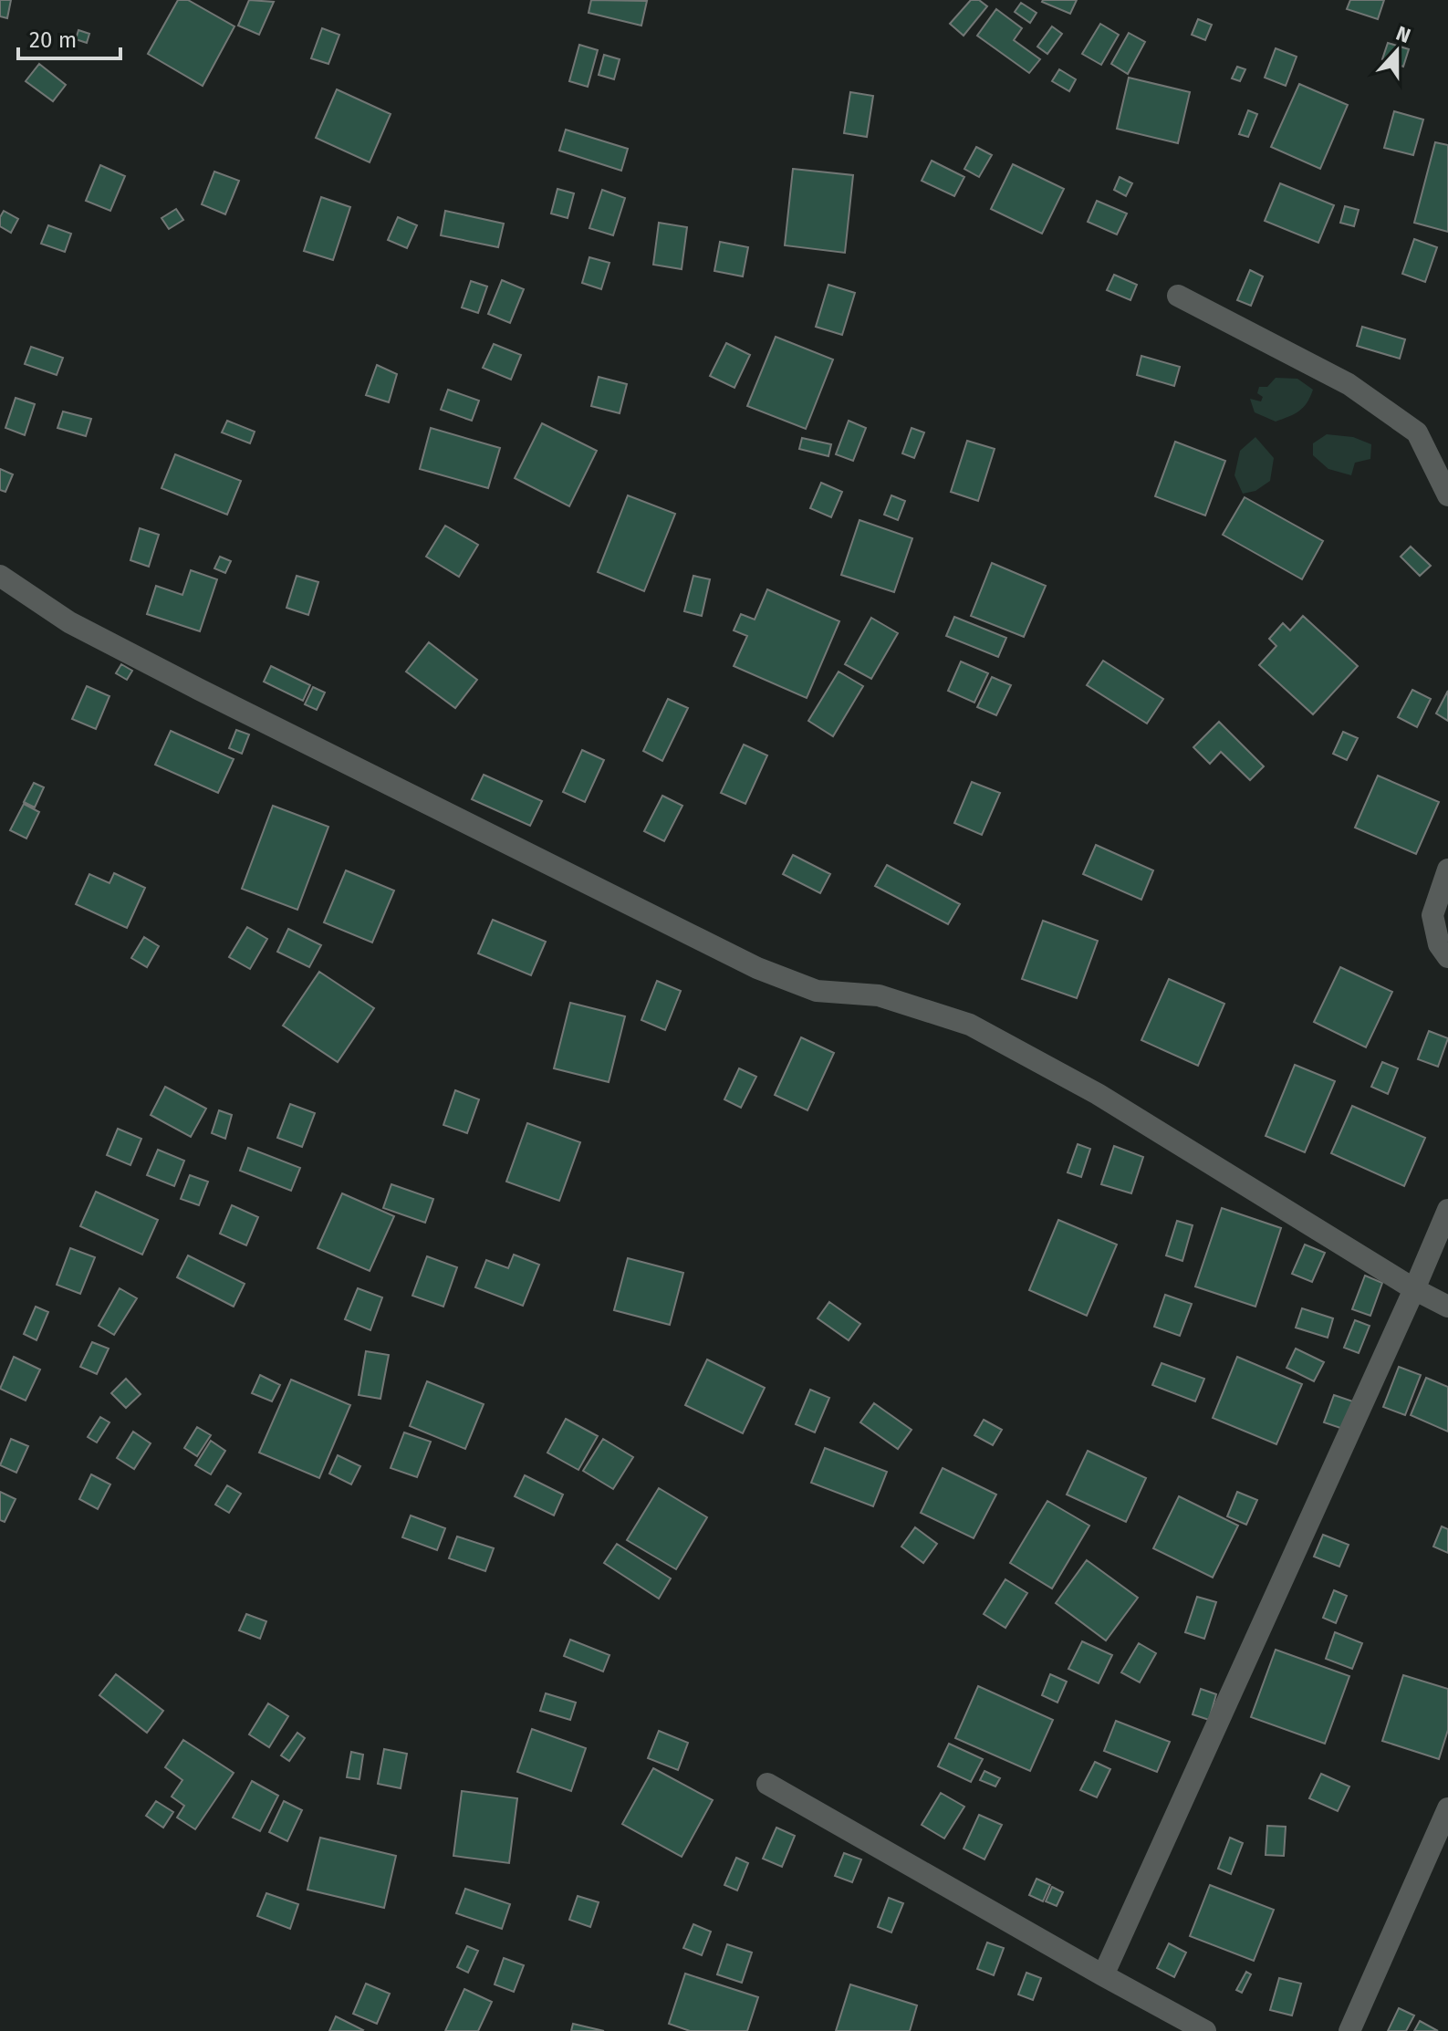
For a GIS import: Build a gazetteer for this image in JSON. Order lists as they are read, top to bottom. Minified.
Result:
{"scale_bar":"20 m","north":"top"}
